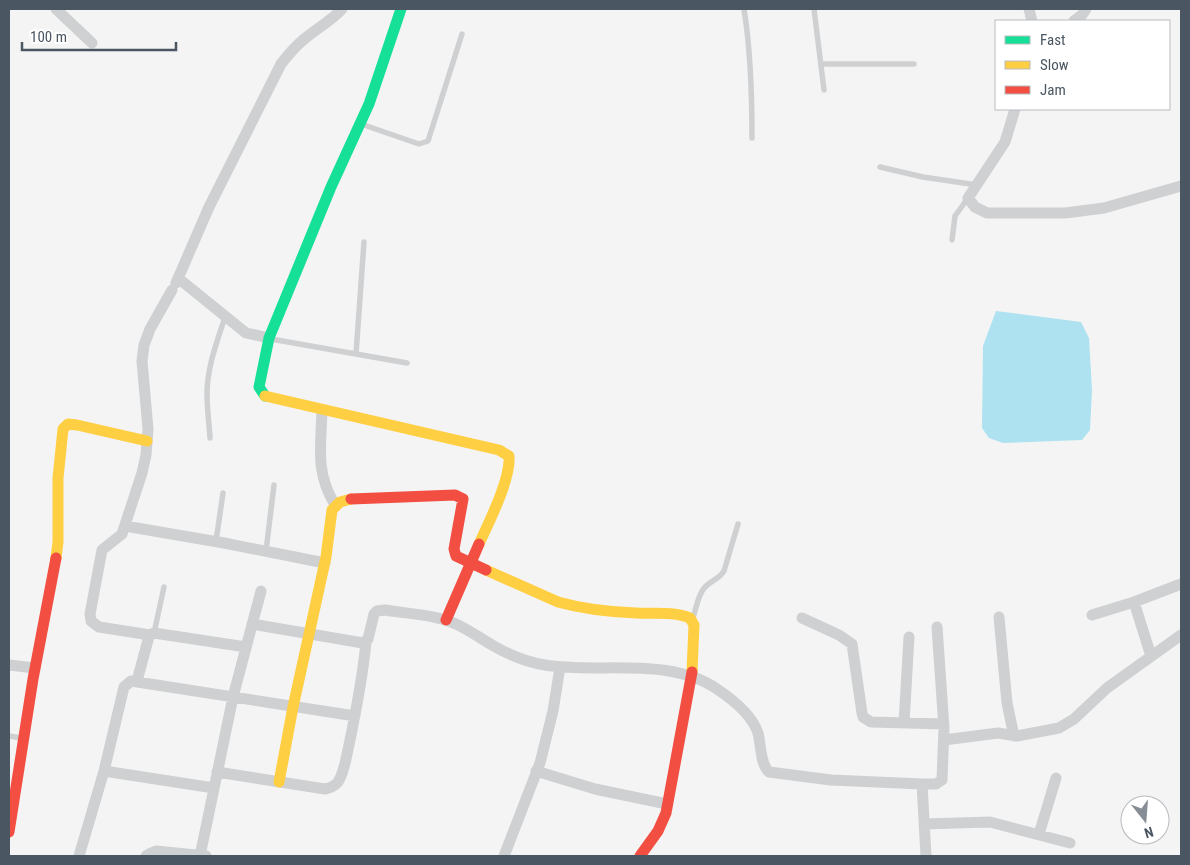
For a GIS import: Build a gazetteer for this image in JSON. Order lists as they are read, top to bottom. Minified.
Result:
{"legend":["Fast","Slow","Jam"],"scale_bar":"100 m","north":"bottom"}
